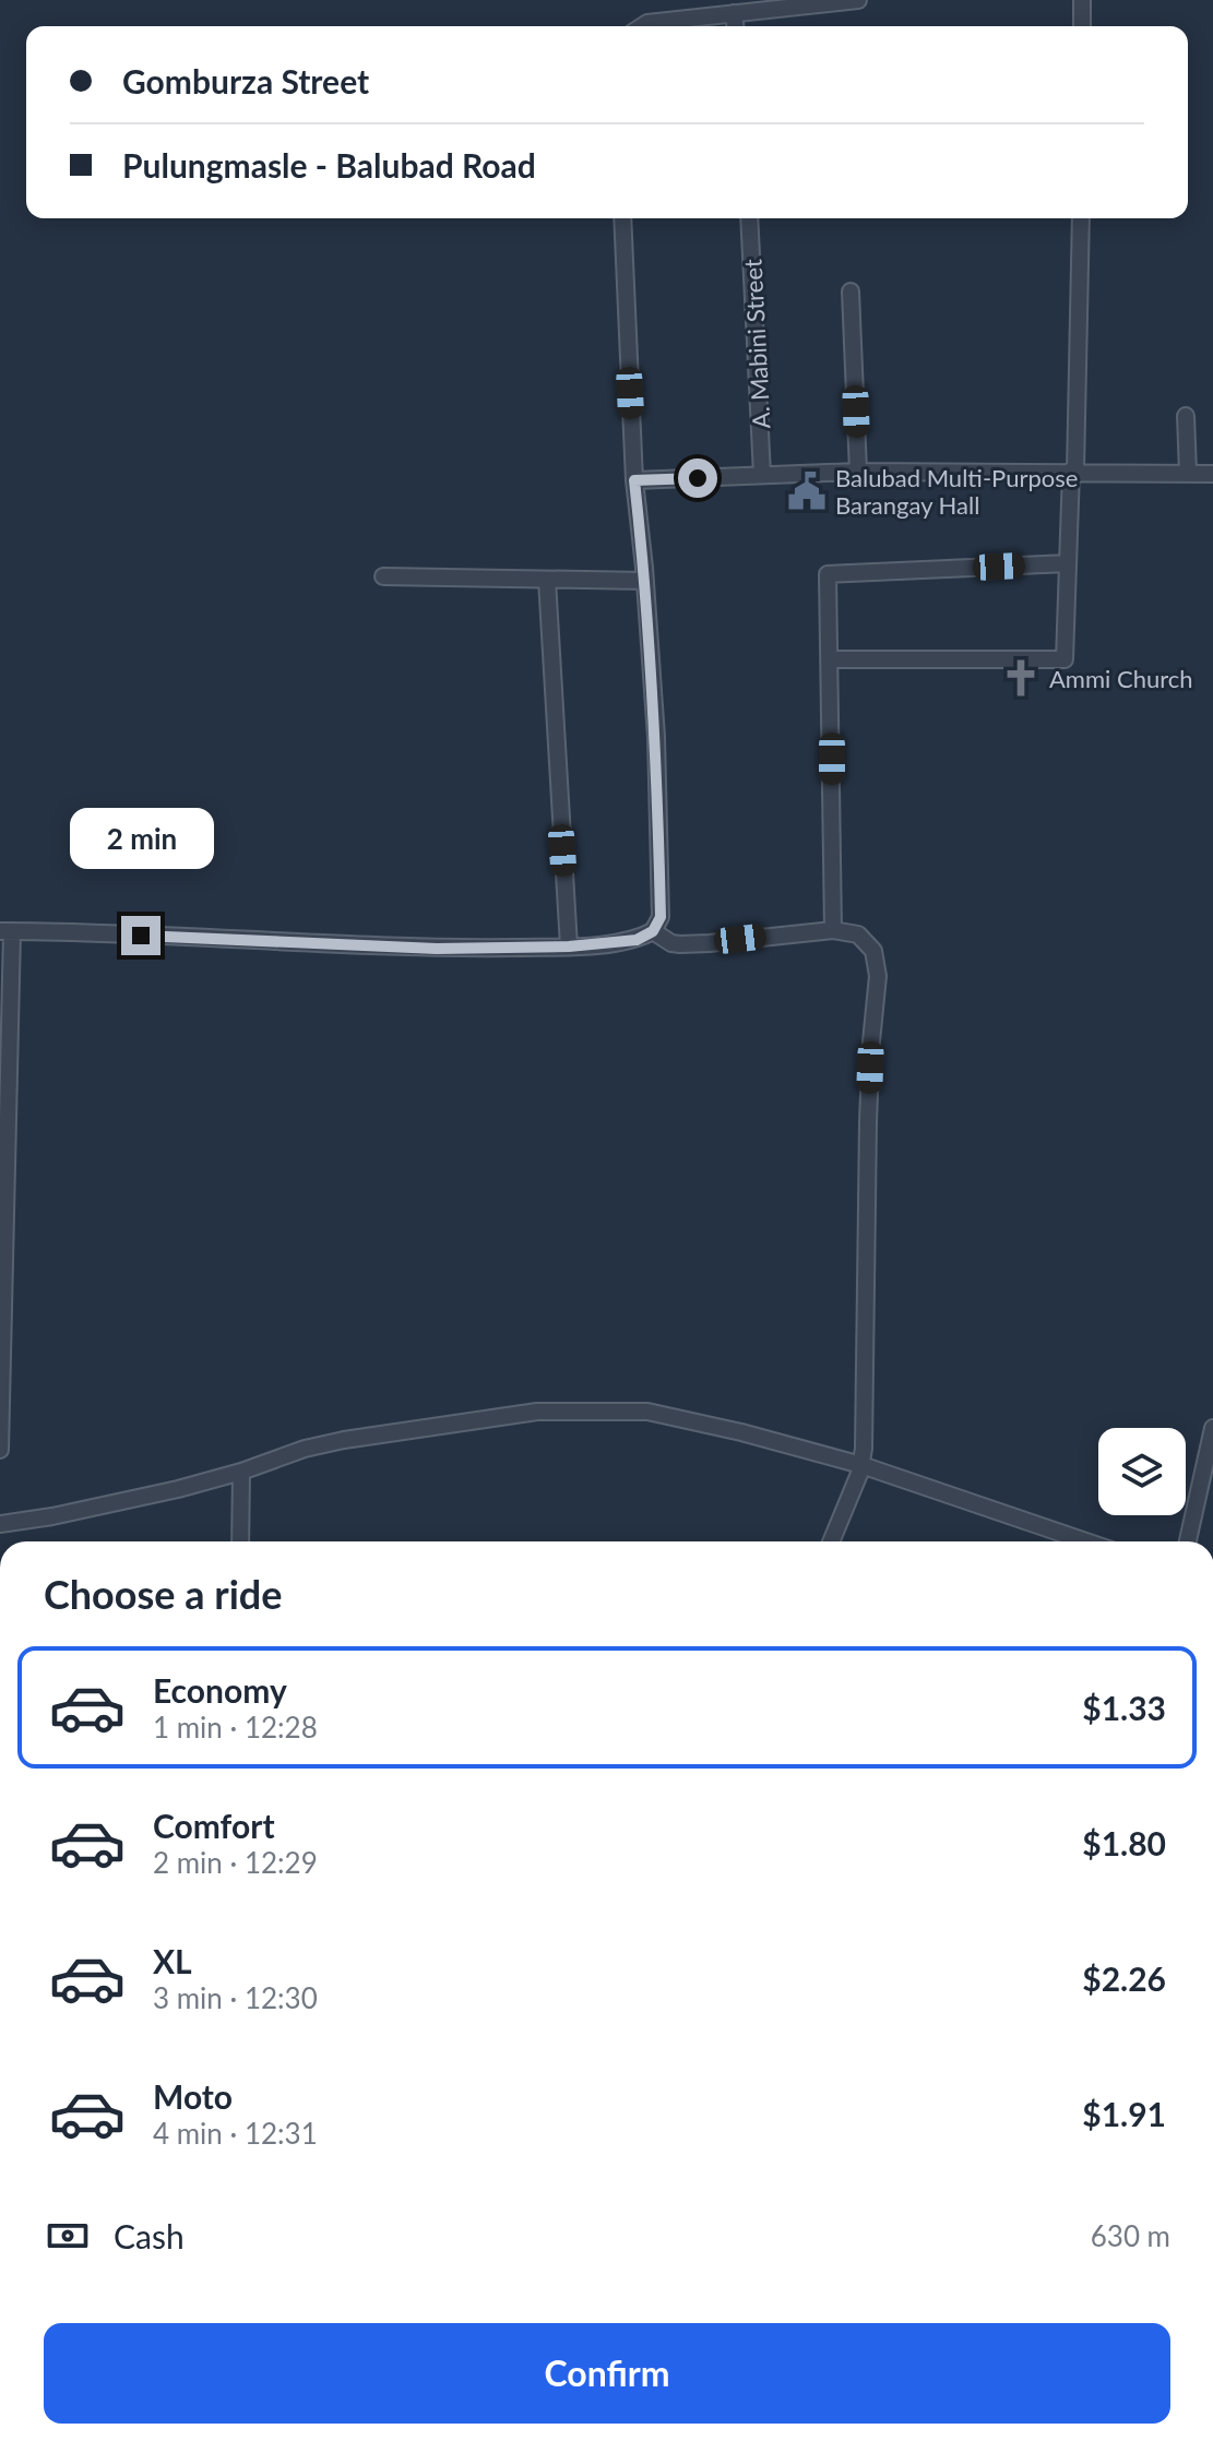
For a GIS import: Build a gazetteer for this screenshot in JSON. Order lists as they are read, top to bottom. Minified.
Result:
{"streets":{"street":["A. Mabini Street"]},"places":{"public building":["Balubad Multi-Purpose Barangay Hall"],"church":["Ammi Church"]},"page":{"banner":["Gomburza Street","Pulungmasle - Balubad Road"],"bubble":"2 min","heading":"Choose a ride","list":[{"name":"Economy","note":"1 min · 12:28","value":"$1.33"},{"name":"Comfort","note":"2 min · 12:29","value":"$1.80"},{"name":"XL","note":"3 min · 12:30","value":"$2.26"},{"name":"Moto","note":"4 min · 12:31","value":"$1.91"}],"pay":["Cash","630 m"],"buttons":"Confirm"}}
